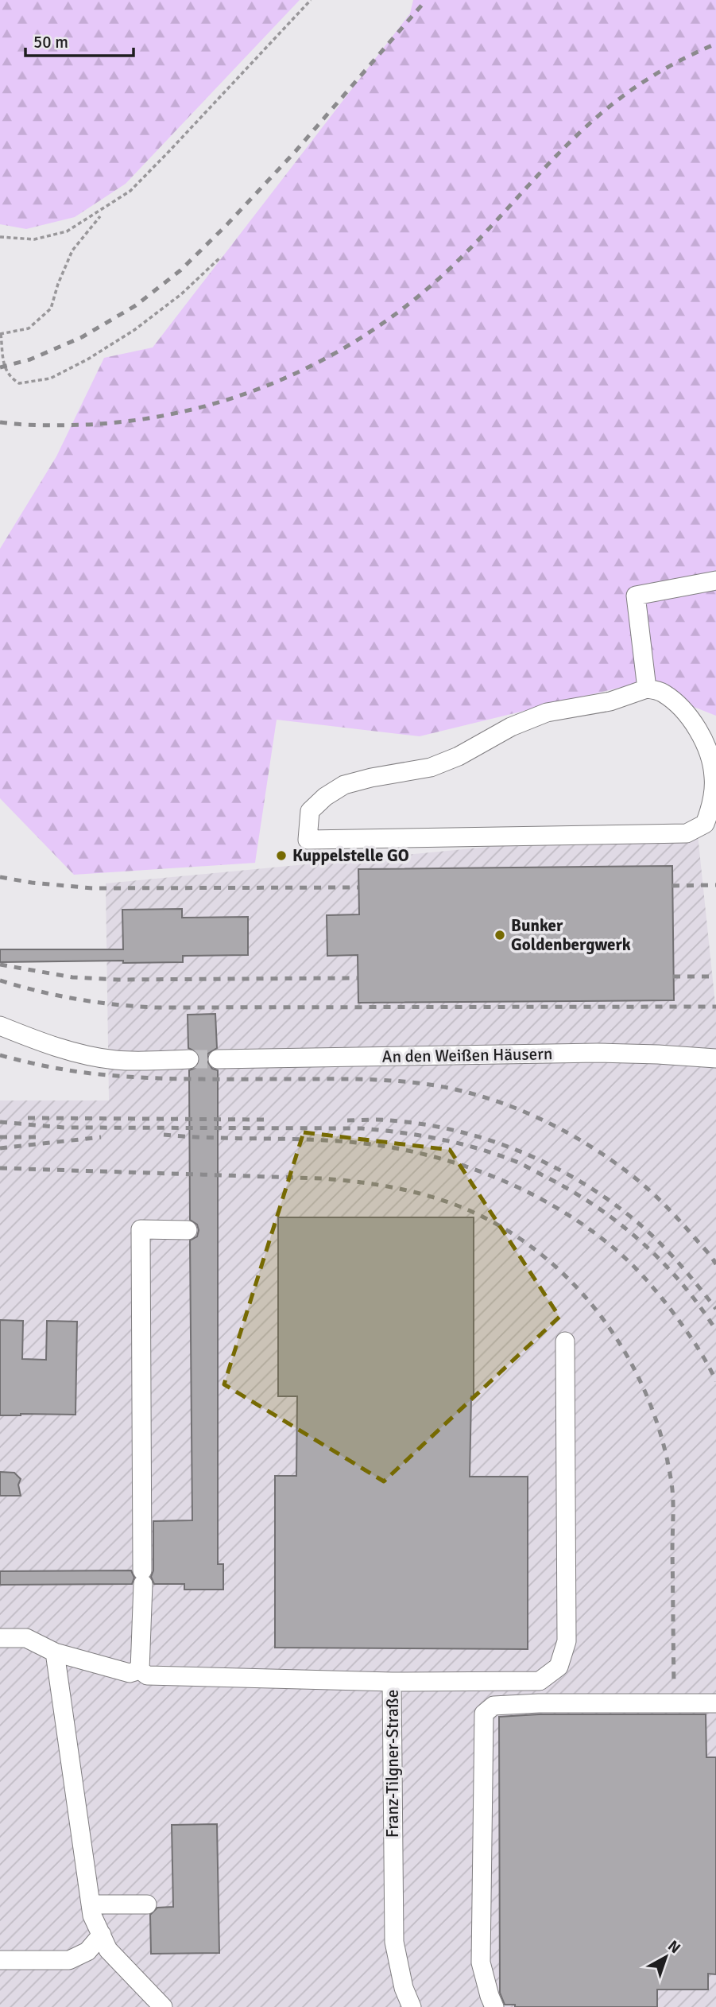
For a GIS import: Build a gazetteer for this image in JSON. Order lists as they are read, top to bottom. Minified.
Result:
{"streets":{"street":["An den Weißen Häusern","Franz-Tilgner-Straße"]},"places":["Kuppelstelle GO","Bunker Goldenbergwerk"],"scale_bar":"50 m","north":"top right"}
